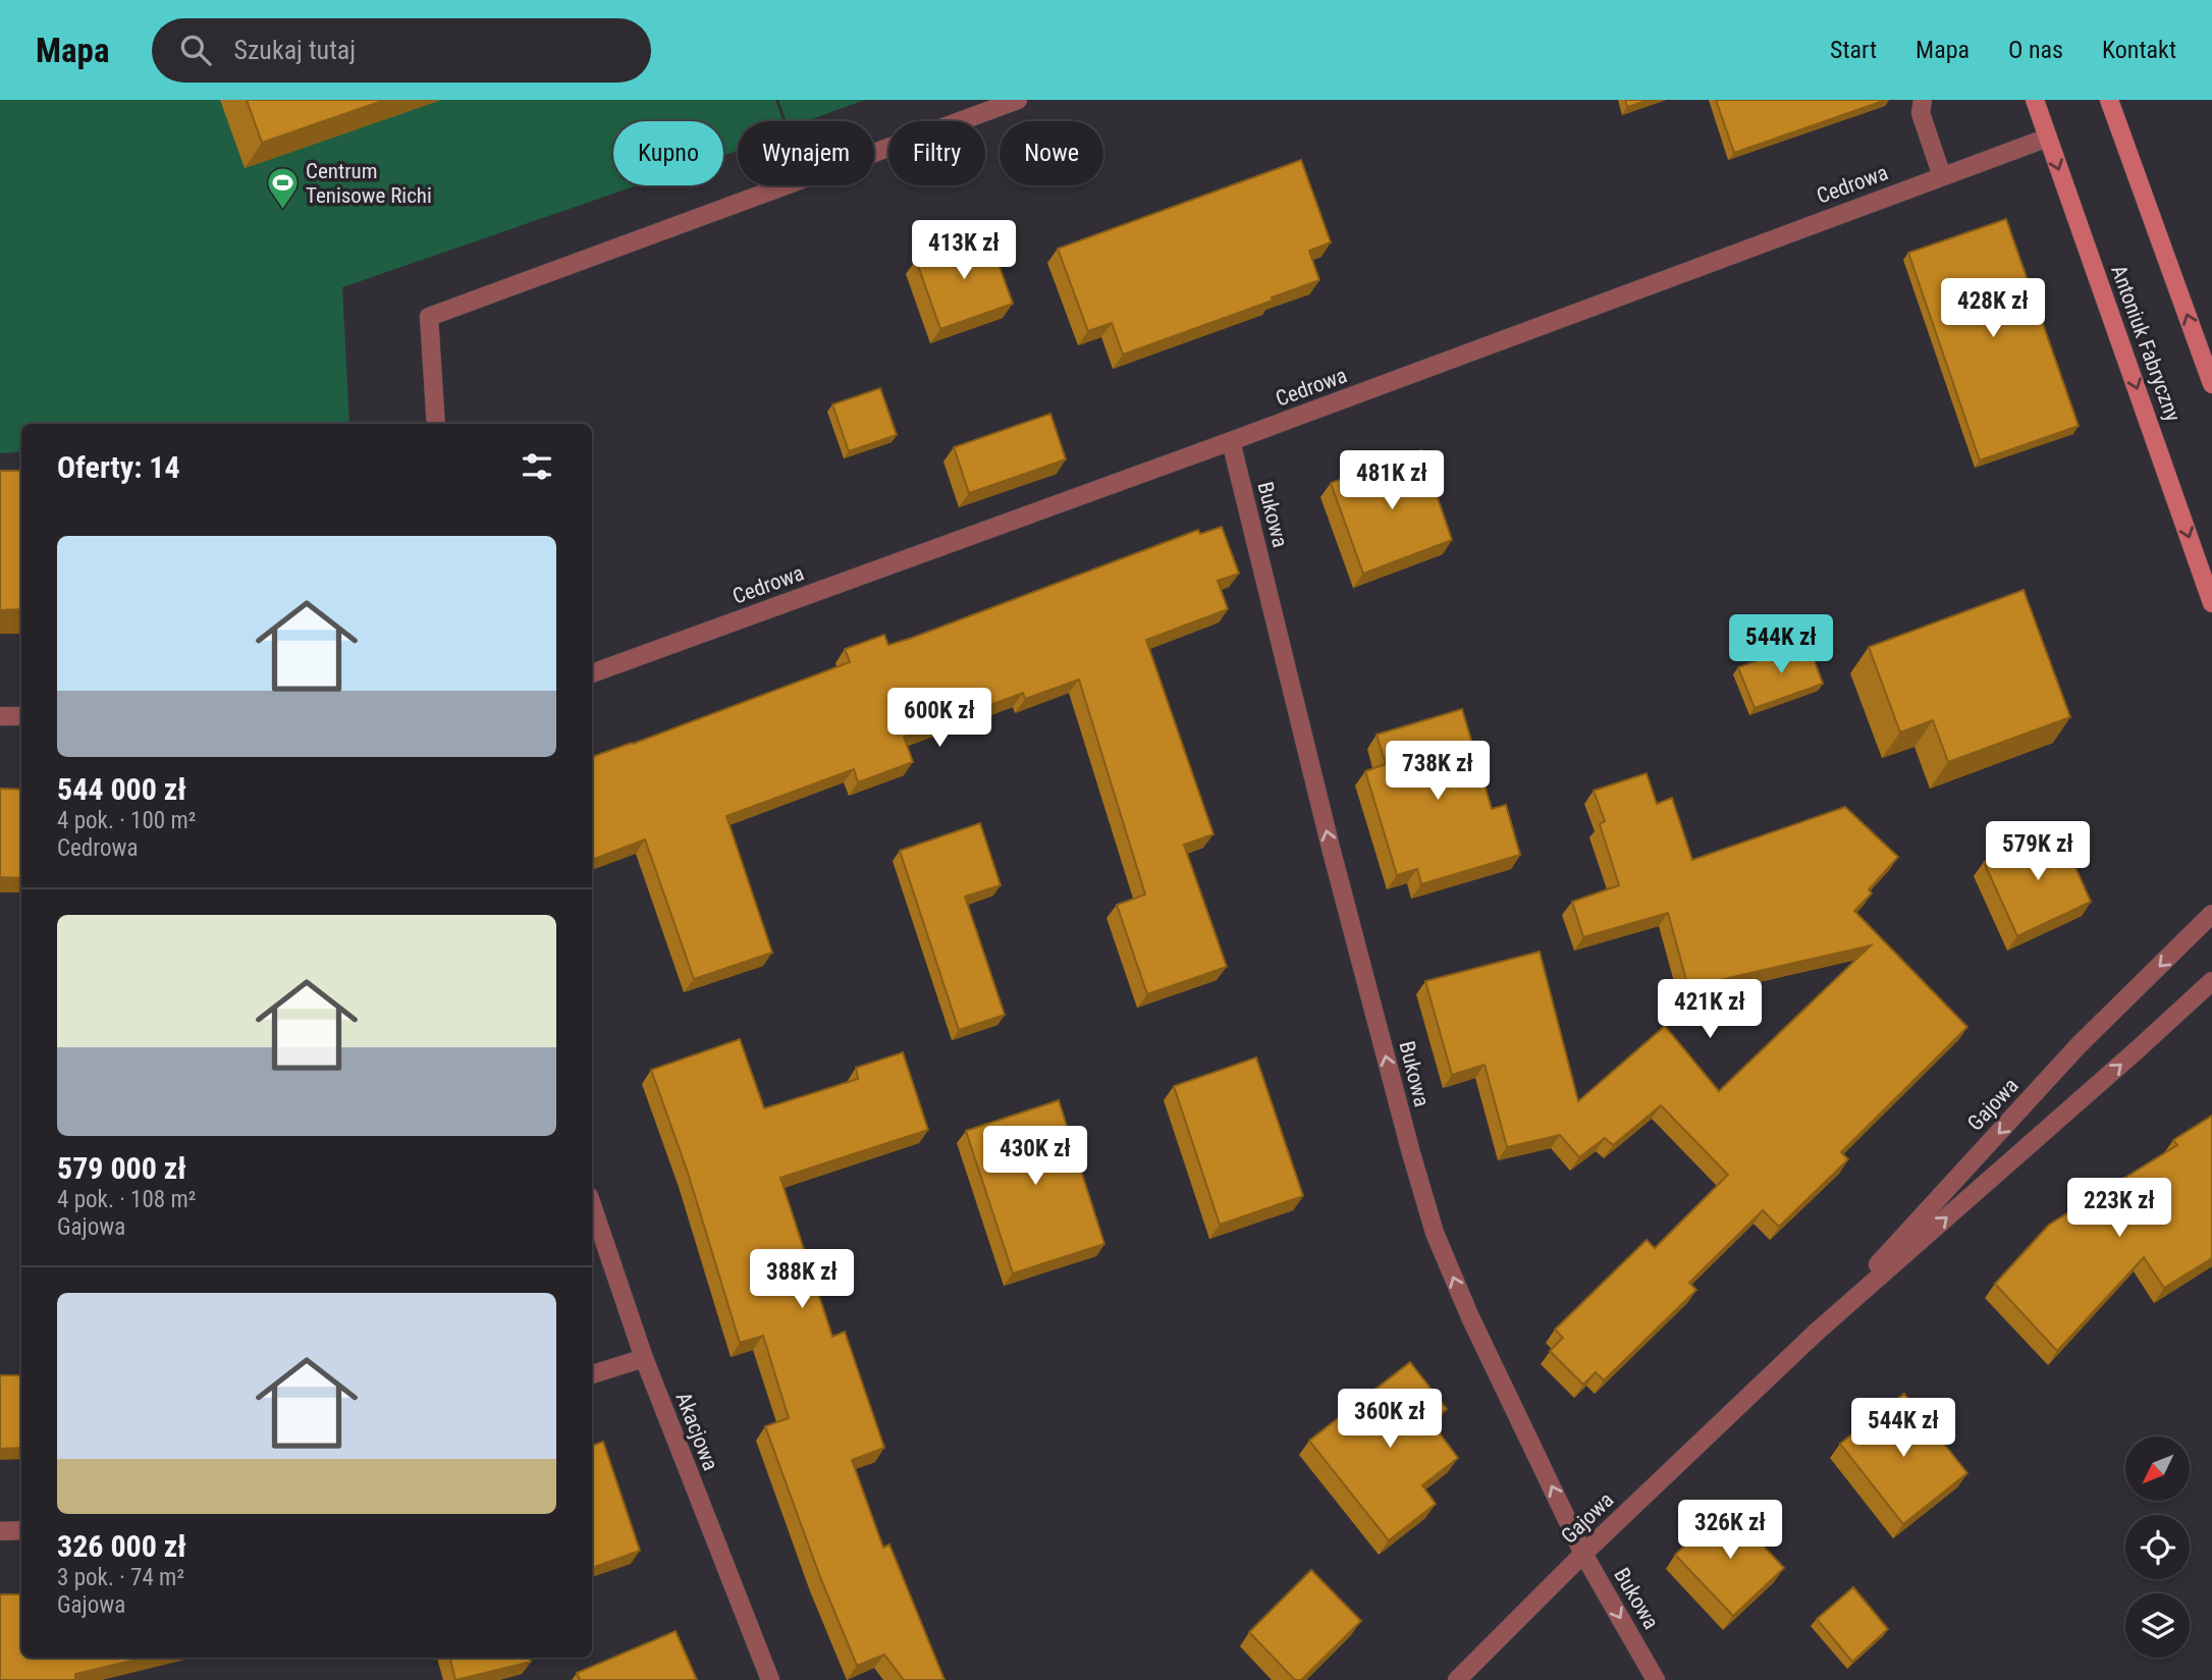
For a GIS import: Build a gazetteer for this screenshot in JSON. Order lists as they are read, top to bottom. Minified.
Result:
{"streets":{"main road":["Antoniuk Fabryczny"],"street":["Cedrowa","Bukowa","Gajowa","Akacjowa"]},"crossings":[["Cedrowa","Antoniuk Fabryczny"],["Cedrowa","Bukowa"],["Bukowa","Gajowa"]],"places":{"sports":["Centrum Tenisowe Richi"]},"north":"bottom left","page":{"header":"Mapa","search":"Szukaj tutaj","nav":["Start","Mapa","O nas","Kontakt"],"chip":["Kupno","Wynajem","Filtry","Nowe"],"price":["413K zł","428K zł","481K zł","544K zł","600K zł","738K zł","579K zł","421K zł","430K zł","223K zł","388K zł","360K zł","544K zł","326K zł"],"heading":"Oferty: 14","list":[{"name":"544 000 zł","note":"4 pok. · 100 m² · Cedrowa"},{"name":"579 000 zł","note":"4 pok. · 108 m² · Gajowa"},{"name":"326 000 zł","note":"3 pok. · 74 m² · Gajowa"}]}}
